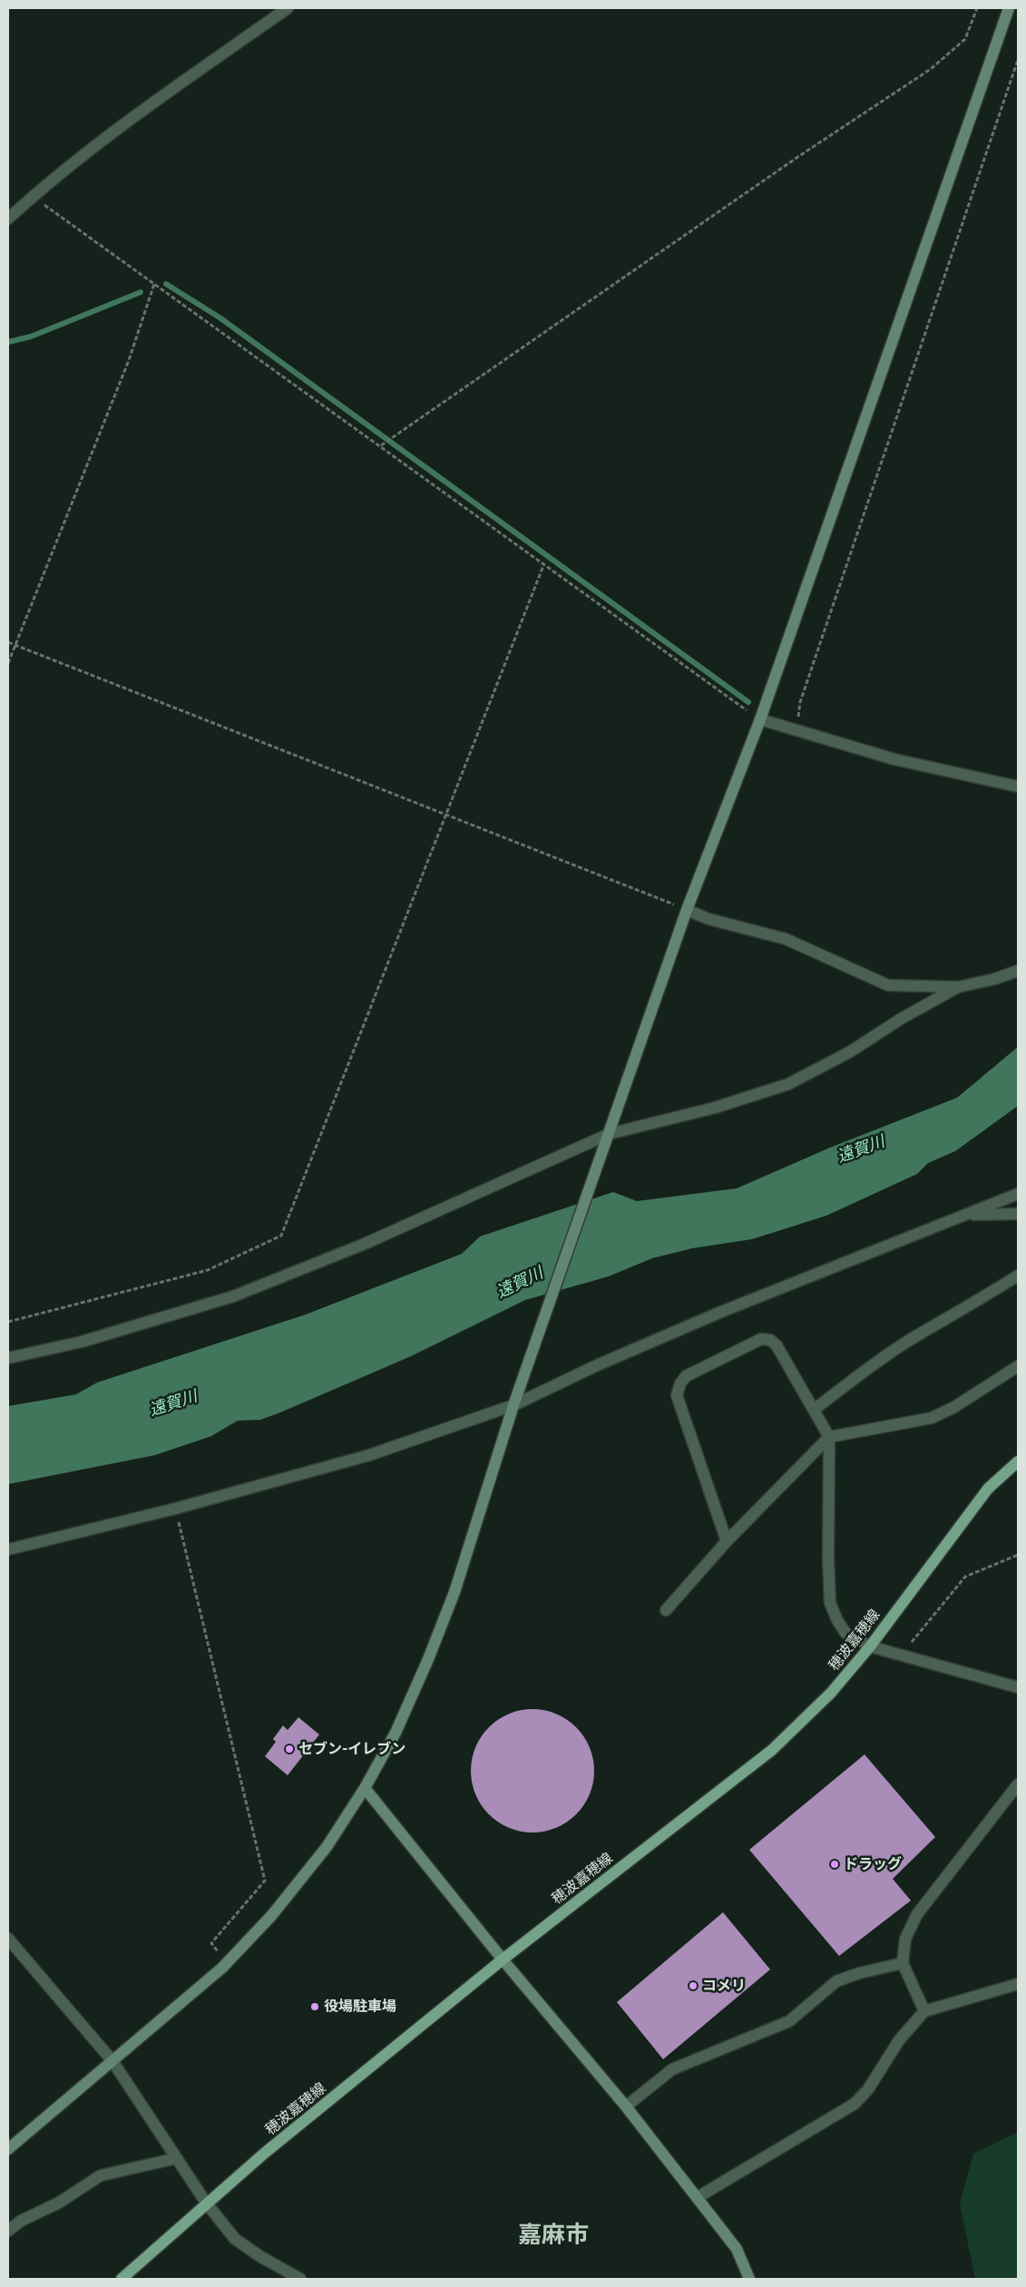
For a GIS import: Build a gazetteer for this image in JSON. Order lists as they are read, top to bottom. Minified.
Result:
{"streets":{"main road":["穂波嘉穂線"]},"districts":["嘉麻市"],"water":["遠賀川"],"places":["セブン-イレブン","ドラッグ","コメリ","役場駐車場"]}
